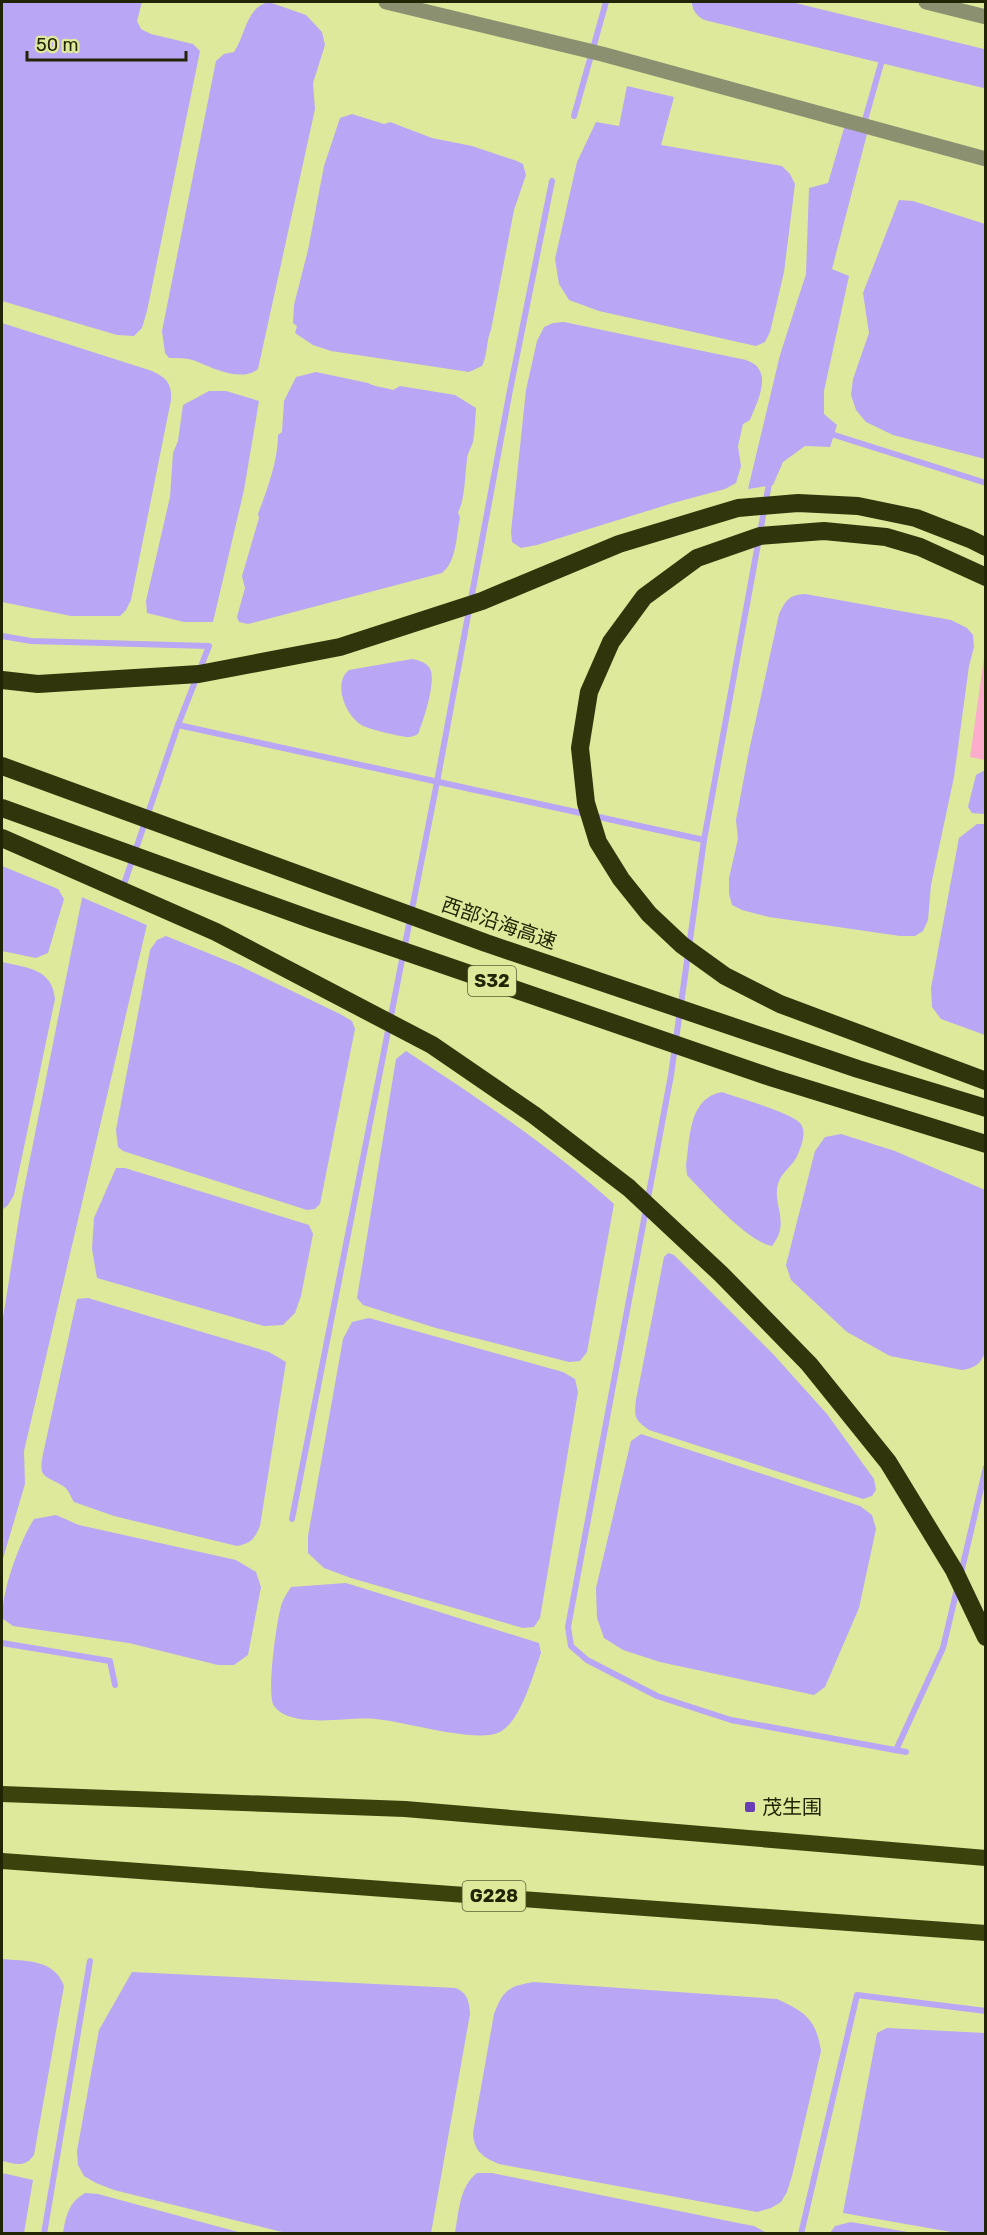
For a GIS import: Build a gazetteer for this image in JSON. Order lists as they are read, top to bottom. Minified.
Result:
{"streets":{"highway":["西部沿海高速","S32","G228"]},"places":{"transit":["茂生围"]},"scale_bar":"50 m"}
